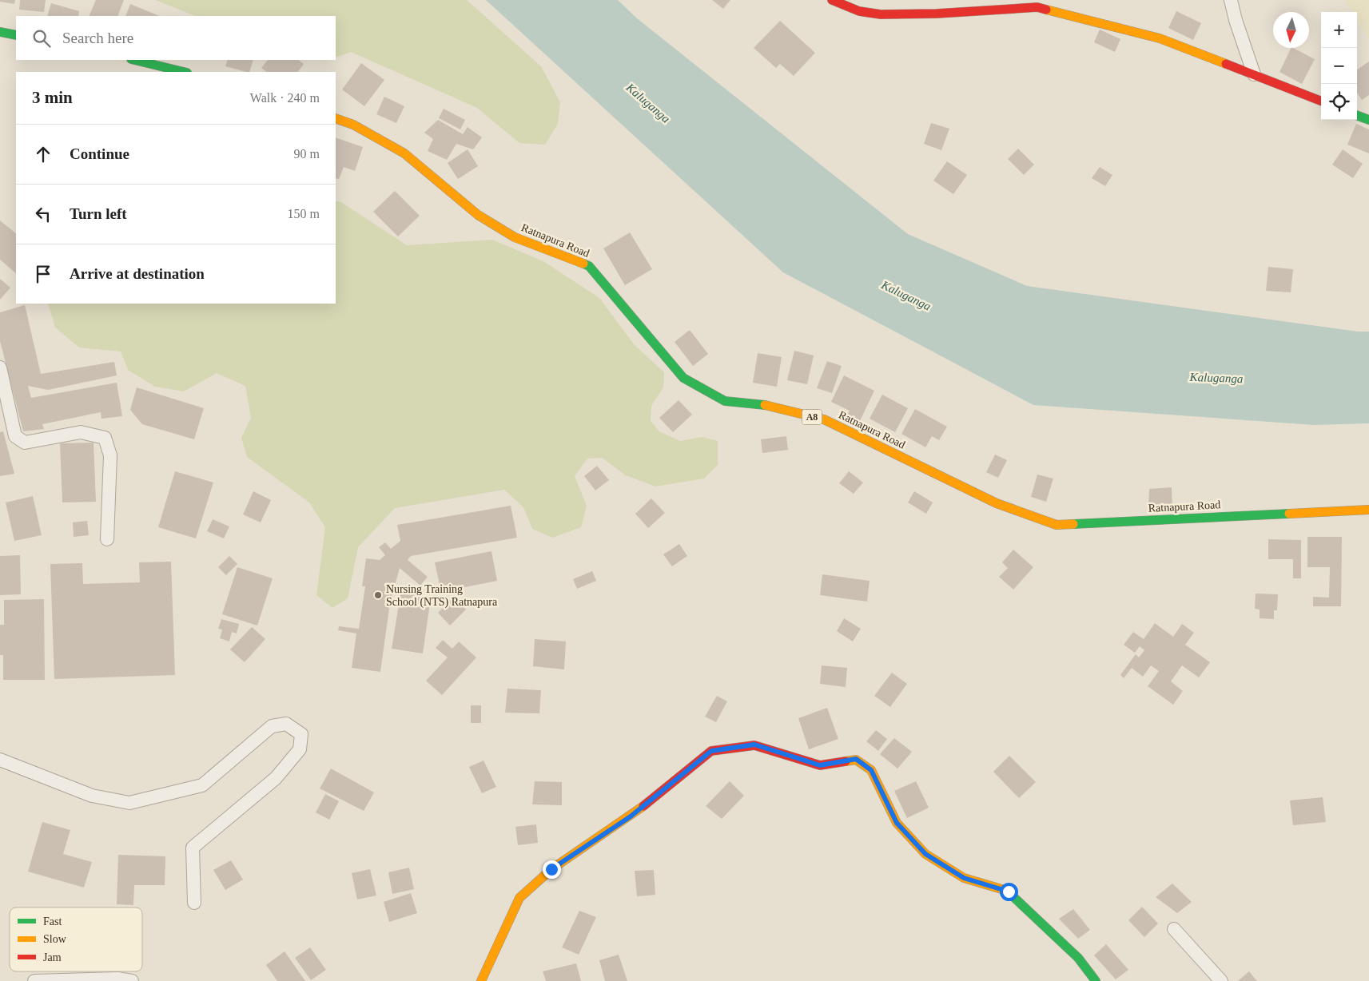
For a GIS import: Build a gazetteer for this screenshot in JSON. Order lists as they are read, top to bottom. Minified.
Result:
{"streets":{"main road":["Ratnapura Road","A8"]},"water":["Kaluganga"],"places":["Nursing Training School (NTS) Ratnapura"],"legend":["Fast","Slow","Jam"],"north":"bottom","page":{"map_buttons":["+","−"],"search":"Search here","heading":["3 min","Walk · 240 m"],"list":[["Continue","90 m"],["Turn left","150 m"],"Arrive at destination"]}}
